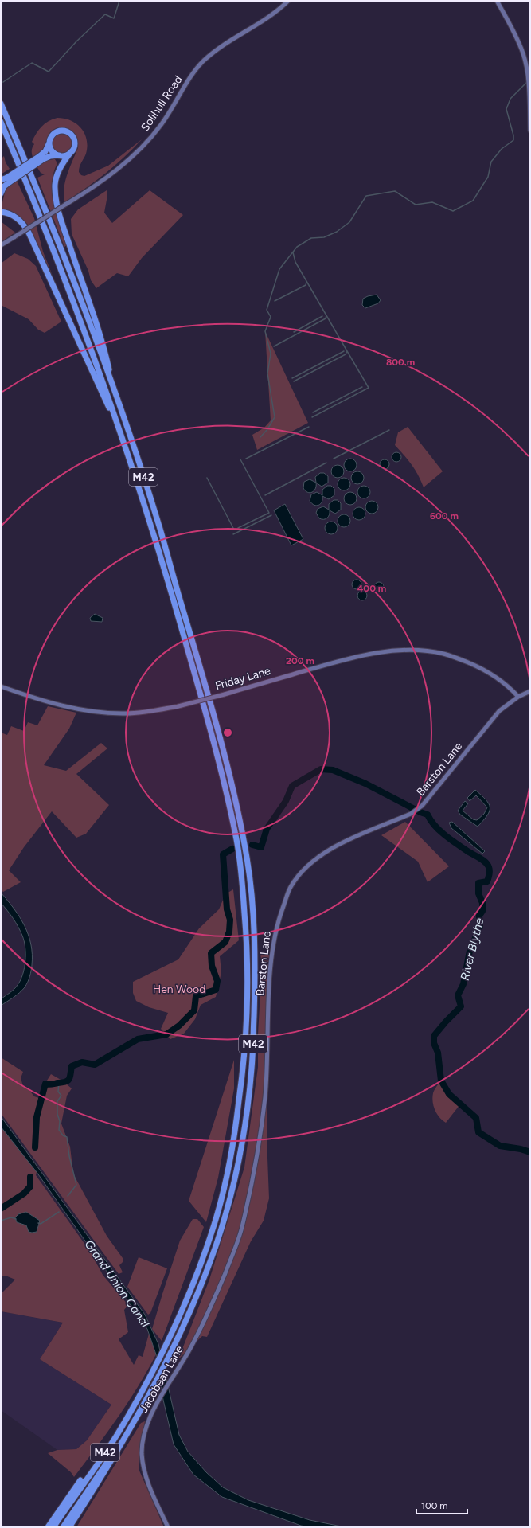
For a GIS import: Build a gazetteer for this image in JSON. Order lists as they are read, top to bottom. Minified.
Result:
{"streets":{"highway":["M42"],"street":["Solihull Road","Friday Lane","Barston Lane","Jacobean Lane"]},"crossings":[["Friday Lane","Barston Lane"],["Barston Lane","Jacobean Lane"]],"water":["River Blythe","Grand Union Canal"],"parks":["Hen Wood"],"scale_bar":"100 m","rings":["800 m","600 m","400 m","200 m"]}
